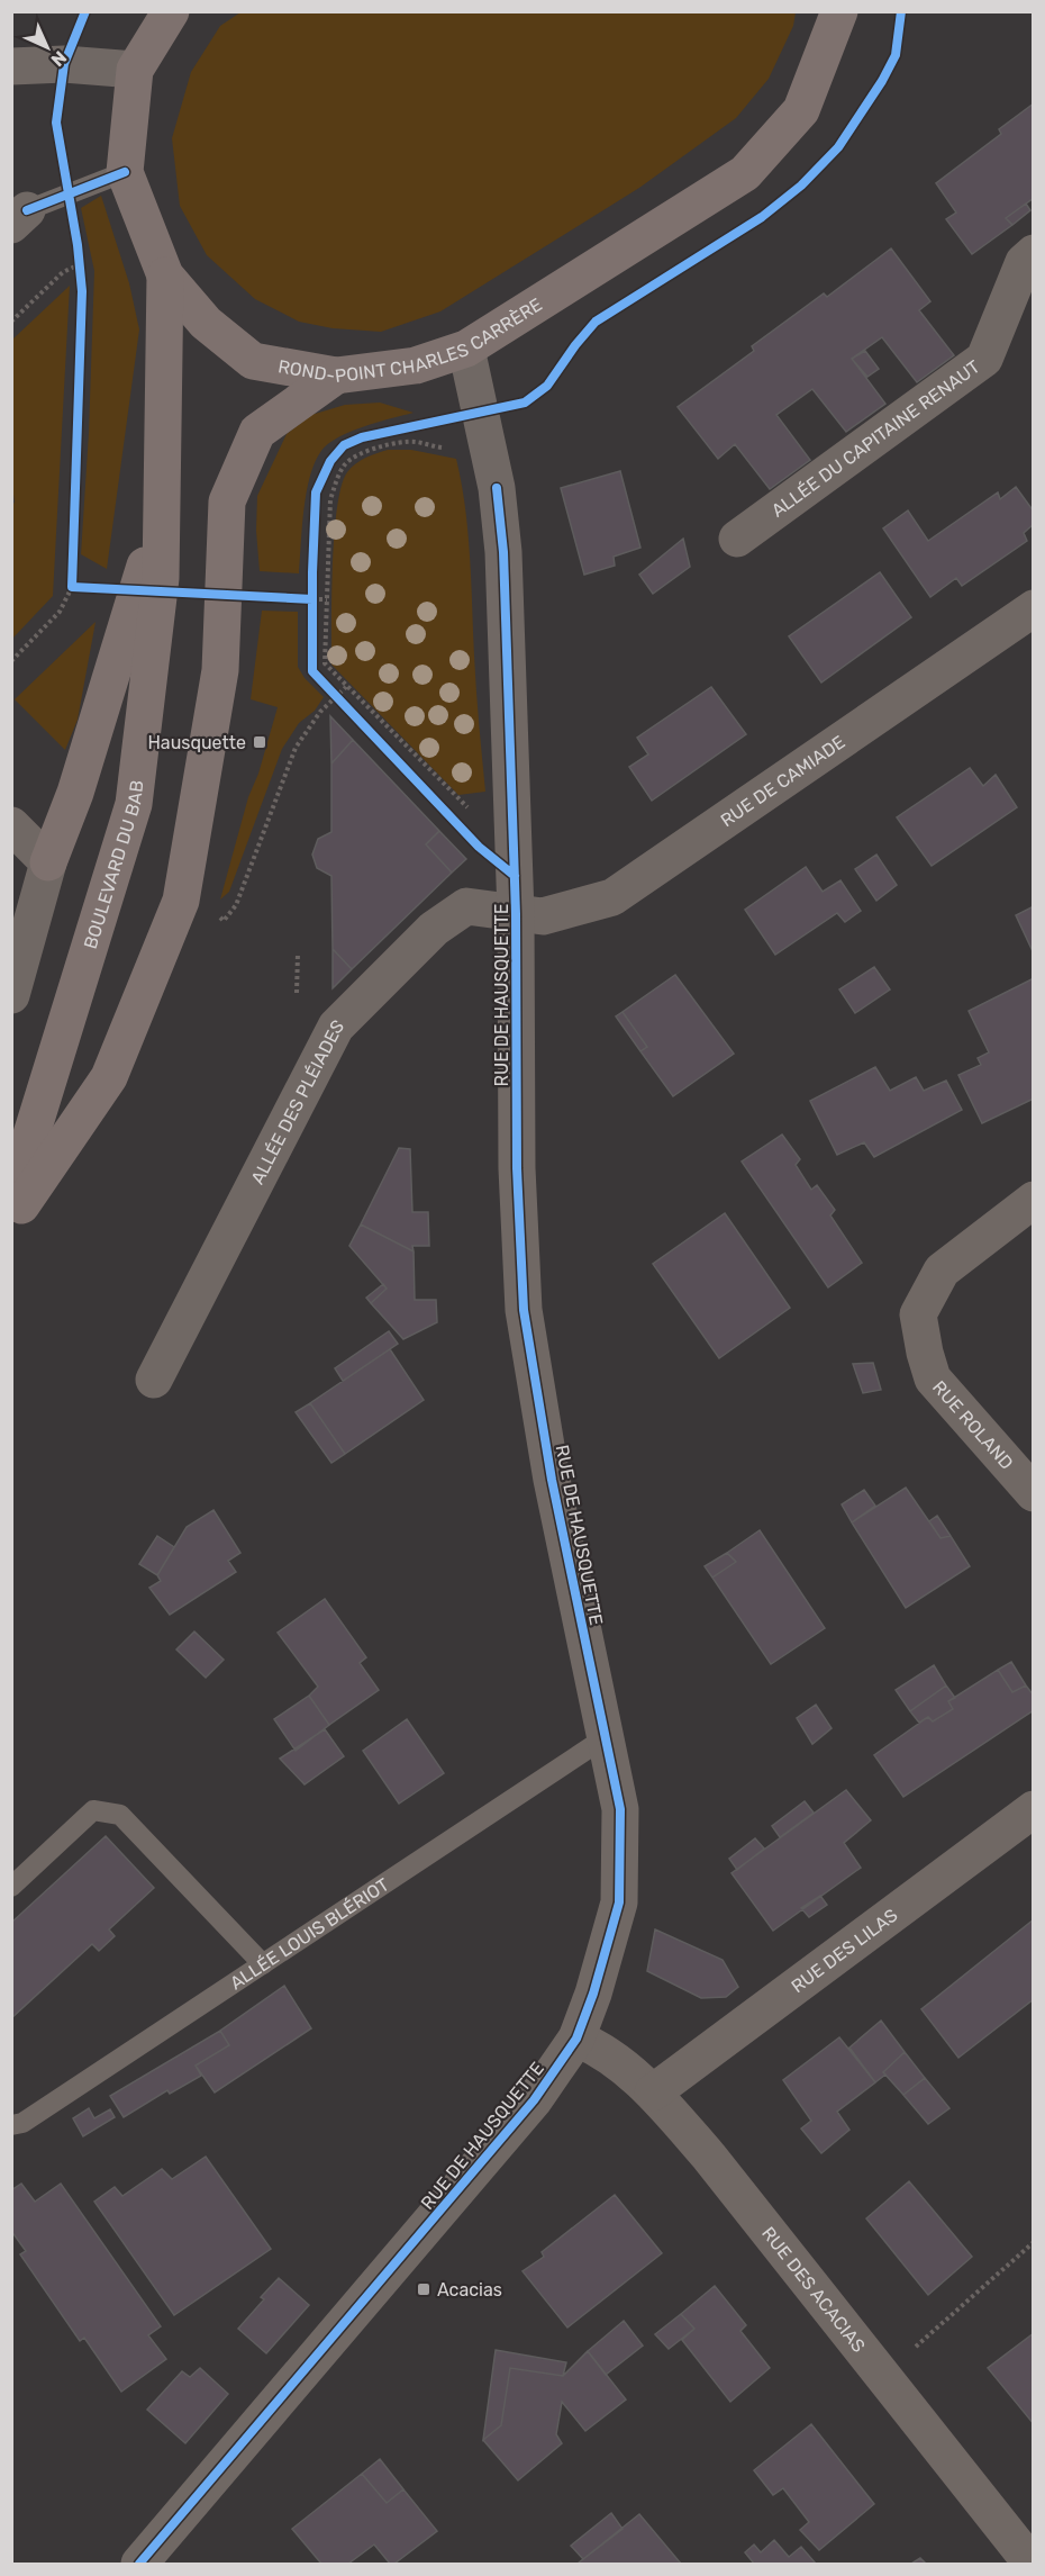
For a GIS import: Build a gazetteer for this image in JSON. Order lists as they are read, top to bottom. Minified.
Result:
{"streets":{"main road":["ROND-POINT CHARLES CARRÈRE","BOULEVARD DU BAB"],"street":["ALLÉE DU CAPITAINE RENAUT","RUE DE CAMIADE","RUE DE HAUSQUETTE","ALLÉE DES PLÉIADES","RUE ROLAND","RUE DES LILAS","RUE DES ACACIAS"],"lane":["ALLÉE LOUIS BLÉRIOT"]},"crossings":[["ROND-POINT CHARLES CARRÈRE","BOULEVARD DU BAB"],["ROND-POINT CHARLES CARRÈRE","RUE DE HAUSQUETTE"],["RUE DE CAMIADE","RUE DE HAUSQUETTE"],["RUE DE CAMIADE","ALLÉE DES PLÉIADES"],["RUE DE HAUSQUETTE","ALLÉE DES PLÉIADES"],["RUE DE HAUSQUETTE","ALLÉE LOUIS BLÉRIOT"],["RUE DE HAUSQUETTE","RUE DES ACACIAS"],["RUE DES LILAS","RUE DES ACACIAS"]],"places":{"transit":["Hausquette","Acacias"]},"north":"bottom right"}
